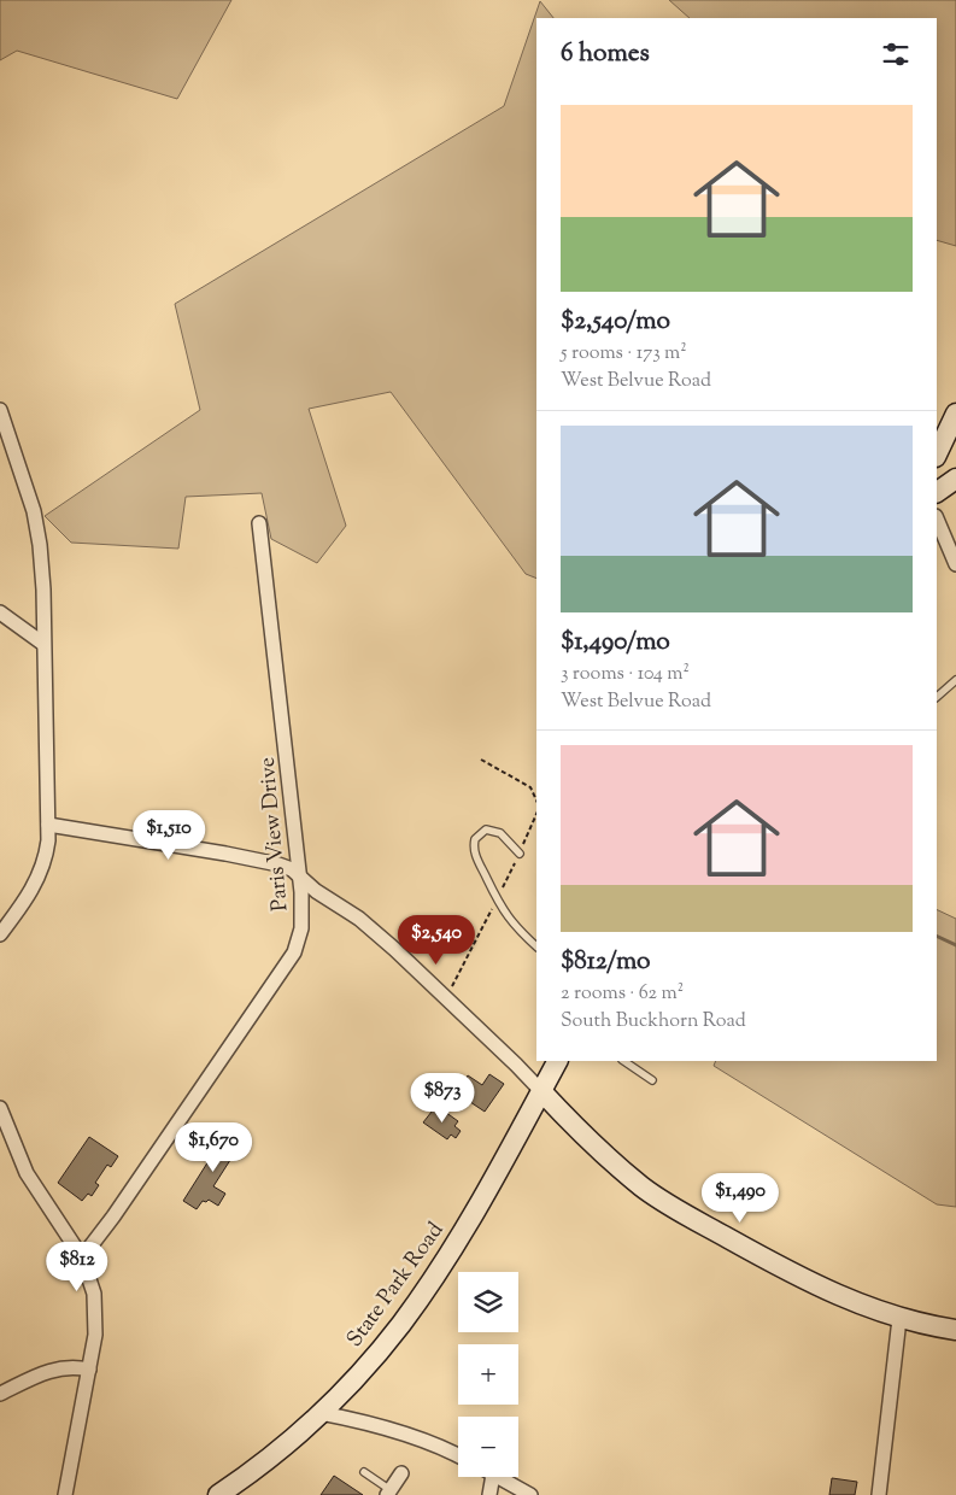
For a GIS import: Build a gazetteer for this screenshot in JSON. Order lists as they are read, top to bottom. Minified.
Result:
{"streets":{"main road":["State Park Road"],"street":["Paris View Drive"]},"page":{"heading":"6 homes","list":[{"name":"$2,540/mo","note":"5 rooms · 173 m² · West Belvue Road"},{"name":"$1,490/mo","note":"3 rooms · 104 m² · West Belvue Road"},{"name":"$812/mo","note":"2 rooms · 62 m² · South Buckhorn Road"}],"price":["$1,510","$2,540","$873","$1,670","$1,490","$812"],"map_buttons":["+","−"]}}
